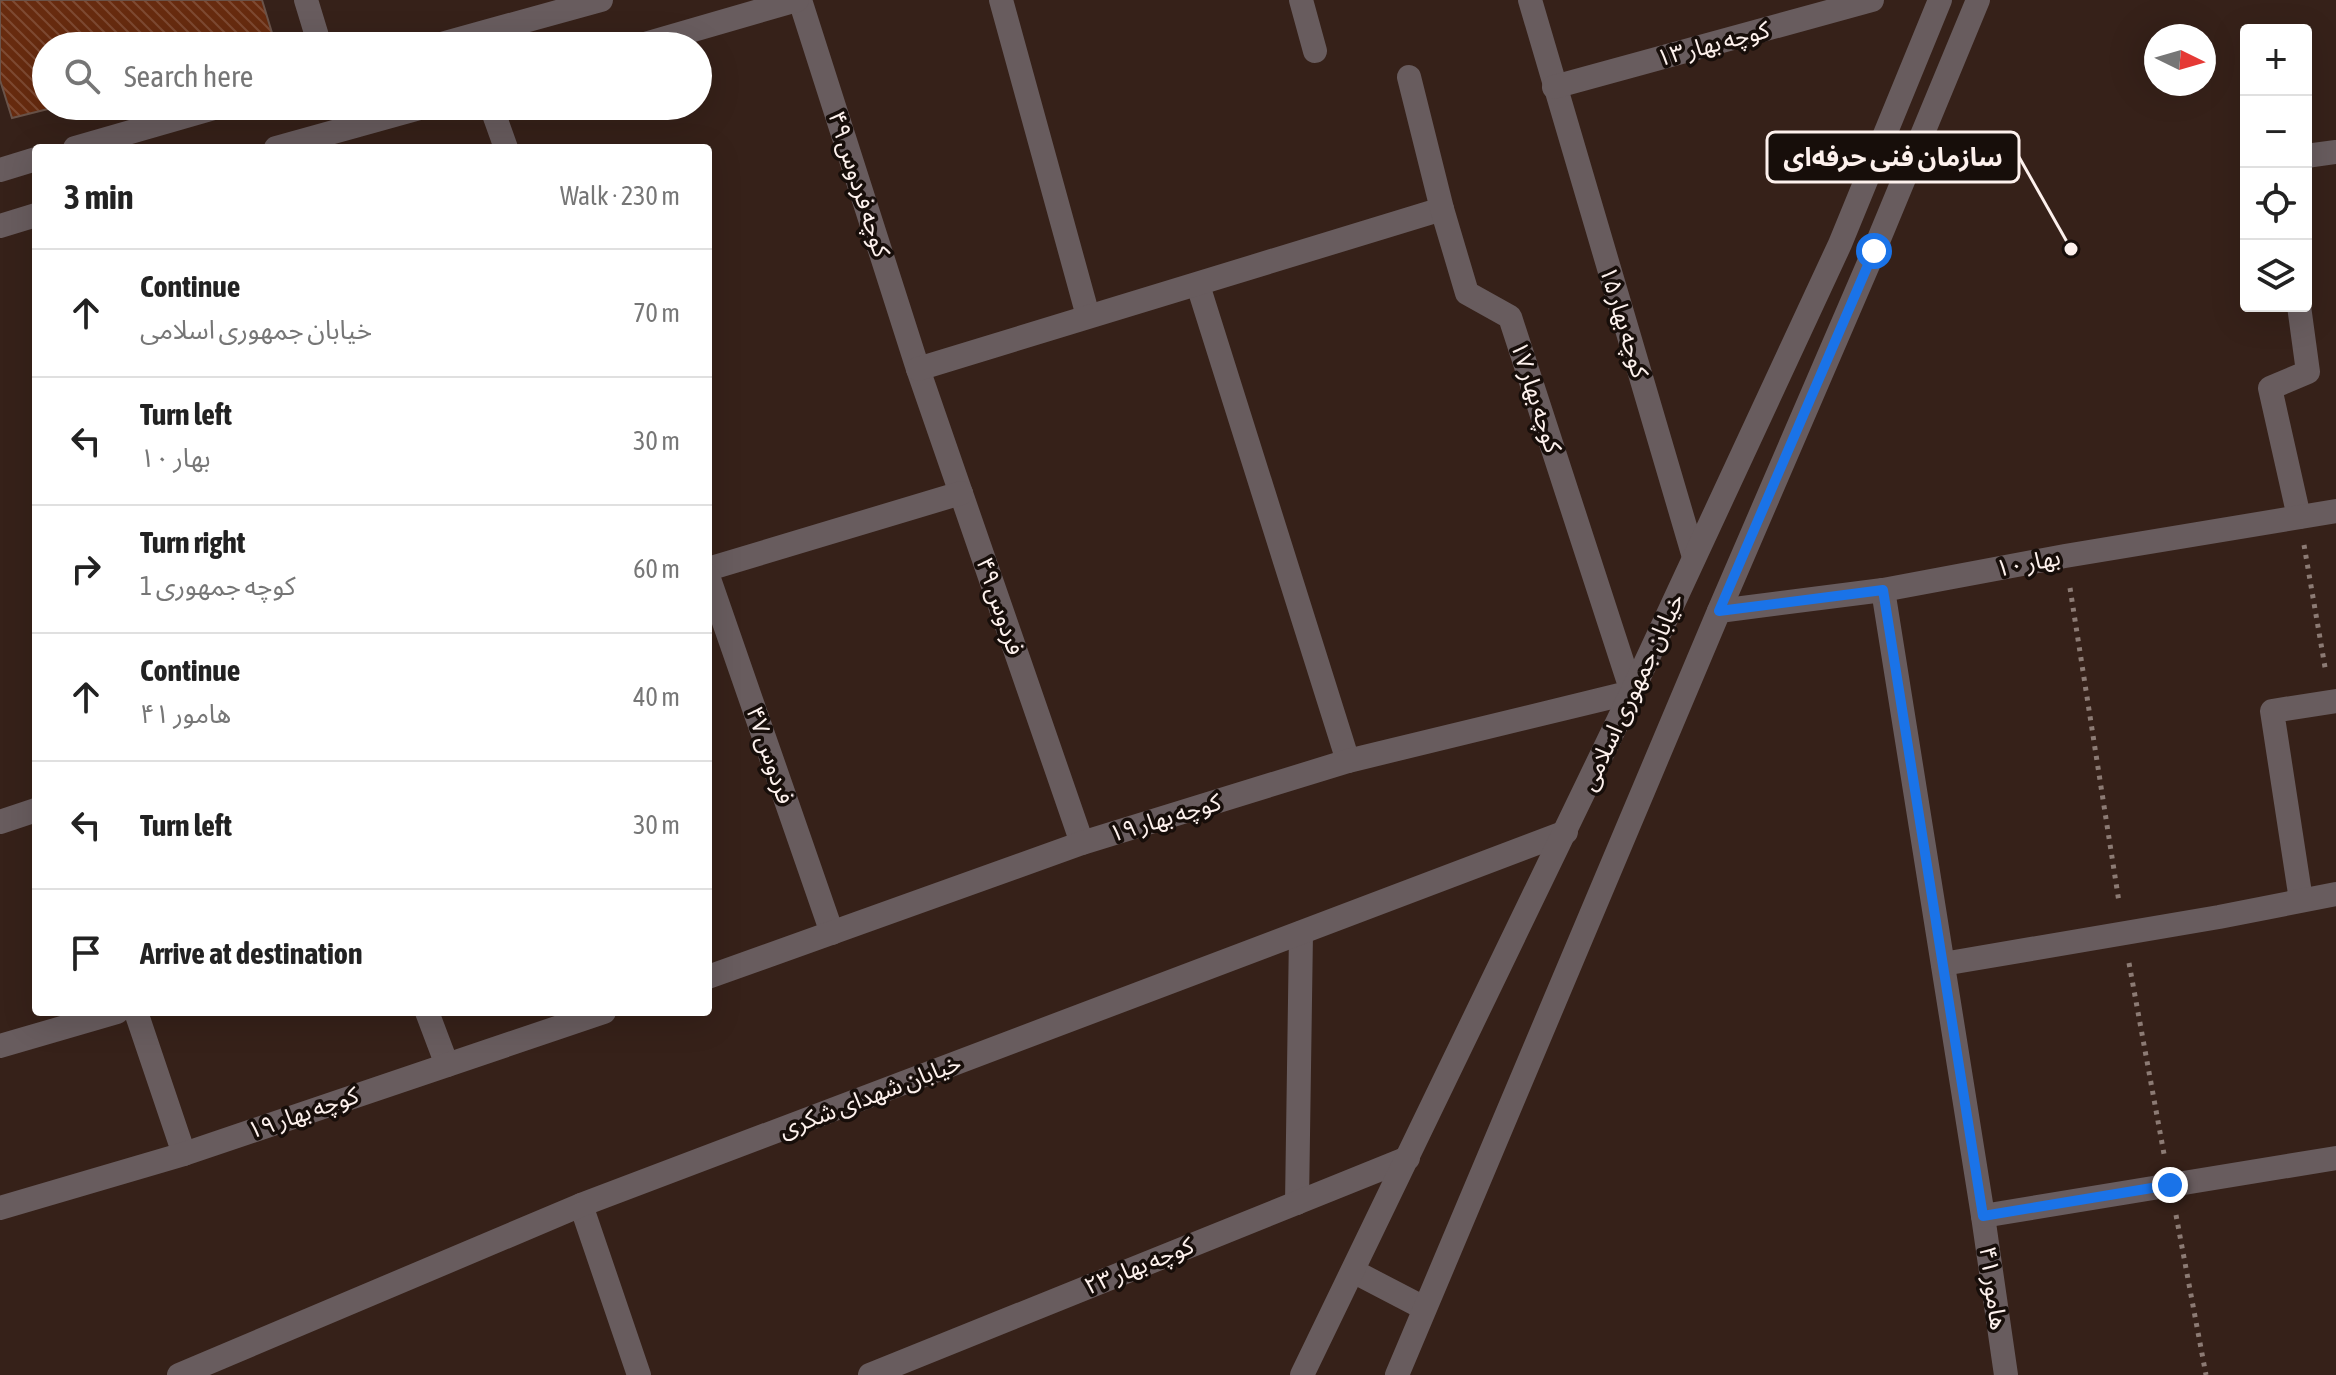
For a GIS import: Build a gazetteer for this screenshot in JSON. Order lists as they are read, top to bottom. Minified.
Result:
{"streets":{"street":["کوچه بهار ۱۳","کوچه فردوس ۴۹","کوچه بهار ۱۵","کوچه بهار ۱۷","بهار ۱۰","فردوس ۴۹","خیابان جمهوری اسلامی","فردوس ۴۷","کوچه بهار ۱۹","خیابان شهدای شکری","کوچه بهار ۲۳","هامور ۴۱"]},"crossings":[["کوچه بهار ۱۳","کوچه بهار ۱۵"],["کوچه فردوس ۴۹","فردوس ۴۹"],["کوچه بهار ۱۵","خیابان جمهوری اسلامی"],["کوچه بهار ۱۷","خیابان جمهوری اسلامی"],["کوچه بهار ۱۷","کوچه بهار ۱۹"],["بهار ۱۰","خیابان جمهوری اسلامی"],["بهار ۱۰","هامور ۴۱"],["فردوس ۴۹","کوچه بهار ۱۹"],["خیابان جمهوری اسلامی","کوچه بهار ۱۹"],["خیابان جمهوری اسلامی","خیابان شهدای شکری"],["خیابان جمهوری اسلامی","کوچه بهار ۲۳"],["فردوس ۴۷","کوچه بهار ۱۹"]],"places":["سازمان فنی حرفه‌ای"],"north":"right","page":{"map_buttons":["+","−"],"search":"Search here","heading":["3 min","Walk · 230 m"],"list":[["Continue","خیابان جمهوری اسلامی","70 m"],["Turn left","بهار ۱۰","30 m"],["Turn right","کوچه جمهوری 1","60 m"],["Continue","هامور ۴۱","40 m"],["Turn left","30 m"],"Arrive at destination"]}}
